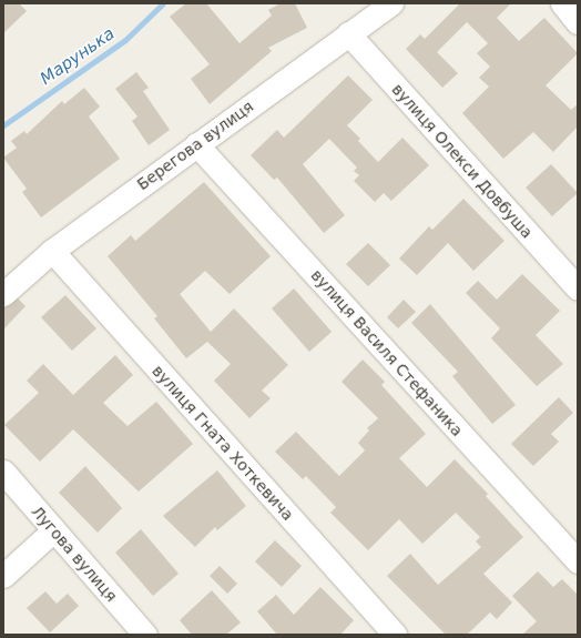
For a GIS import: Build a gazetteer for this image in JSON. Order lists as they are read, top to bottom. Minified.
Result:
{"streets":{"street":["Берегова вулиця","вулиця Олекси Довбуша","вулиця Василя Стефаника","вулиця Гната Хоткевича","Лугова вулиця"]},"crossings":[["Берегова вулиця","вулиця Олекси Довбуша"],["Берегова вулиця","вулиця Василя Стефаника"],["Берегова вулиця","вулиця Гната Хоткевича"]],"water":["Марунька"]}
